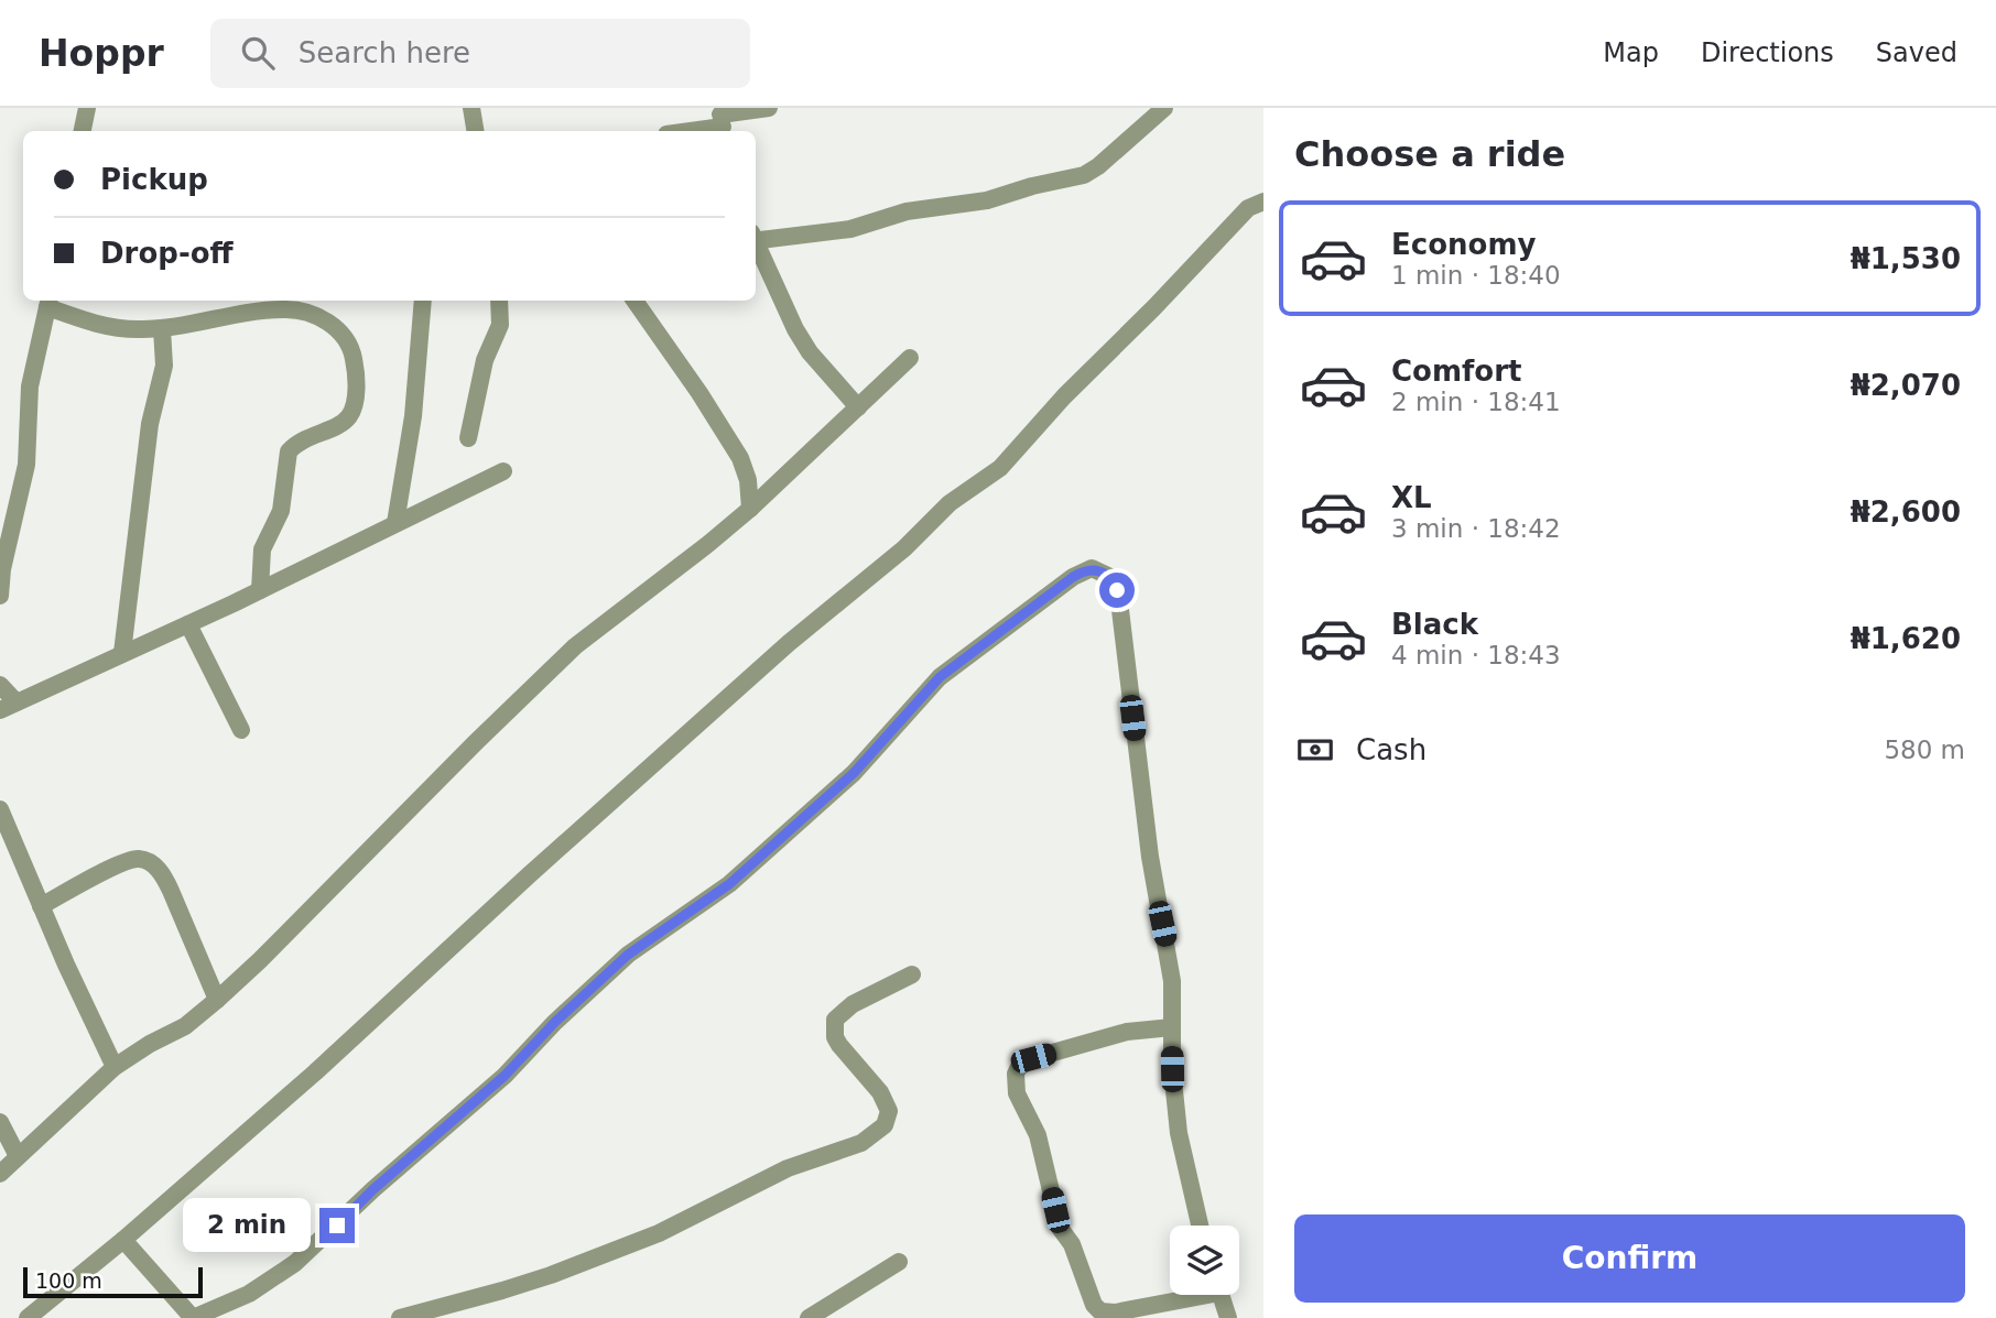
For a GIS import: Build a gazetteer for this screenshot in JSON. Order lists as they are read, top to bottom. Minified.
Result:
{"scale_bar":"100 m","page":{"header":"Hoppr","search":"Search here","nav":["Map","Directions","Saved"],"heading":"Choose a ride","banner":["Pickup","Drop-off"],"list":[{"name":"Economy","note":"1 min · 18:40","value":"₦1,530"},{"name":"Comfort","note":"2 min · 18:41","value":"₦2,070"},{"name":"XL","note":"3 min · 18:42","value":"₦2,600"},{"name":"Black","note":"4 min · 18:43","value":"₦1,620"}],"pay":["Cash","580 m"],"bubble":"2 min","buttons":"Confirm","scale":"100 m"}}
